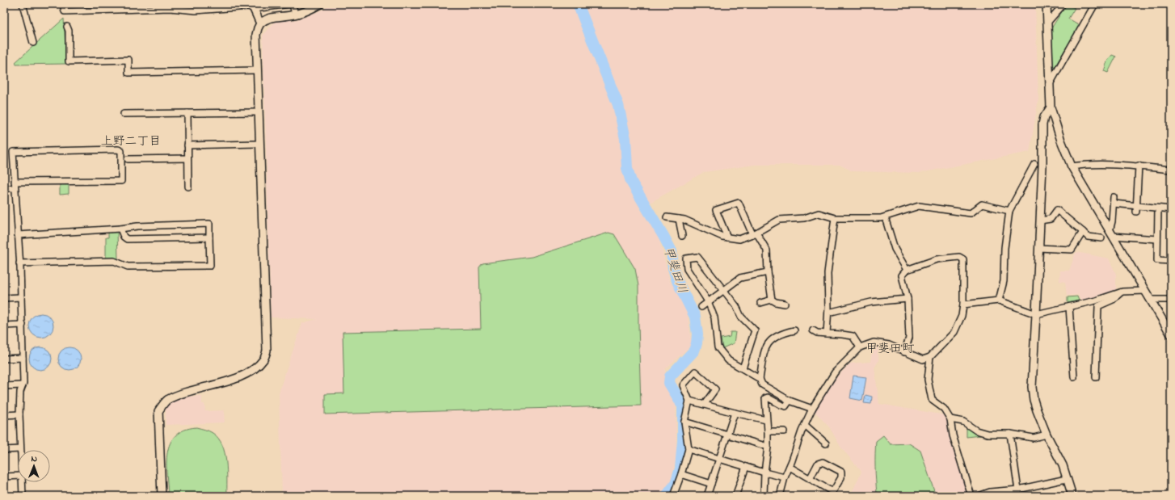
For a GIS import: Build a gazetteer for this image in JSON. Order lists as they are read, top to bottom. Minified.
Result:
{"districts":["上野二丁目","甲斐田町"],"water":["甲斐田川"],"north":"top"}
